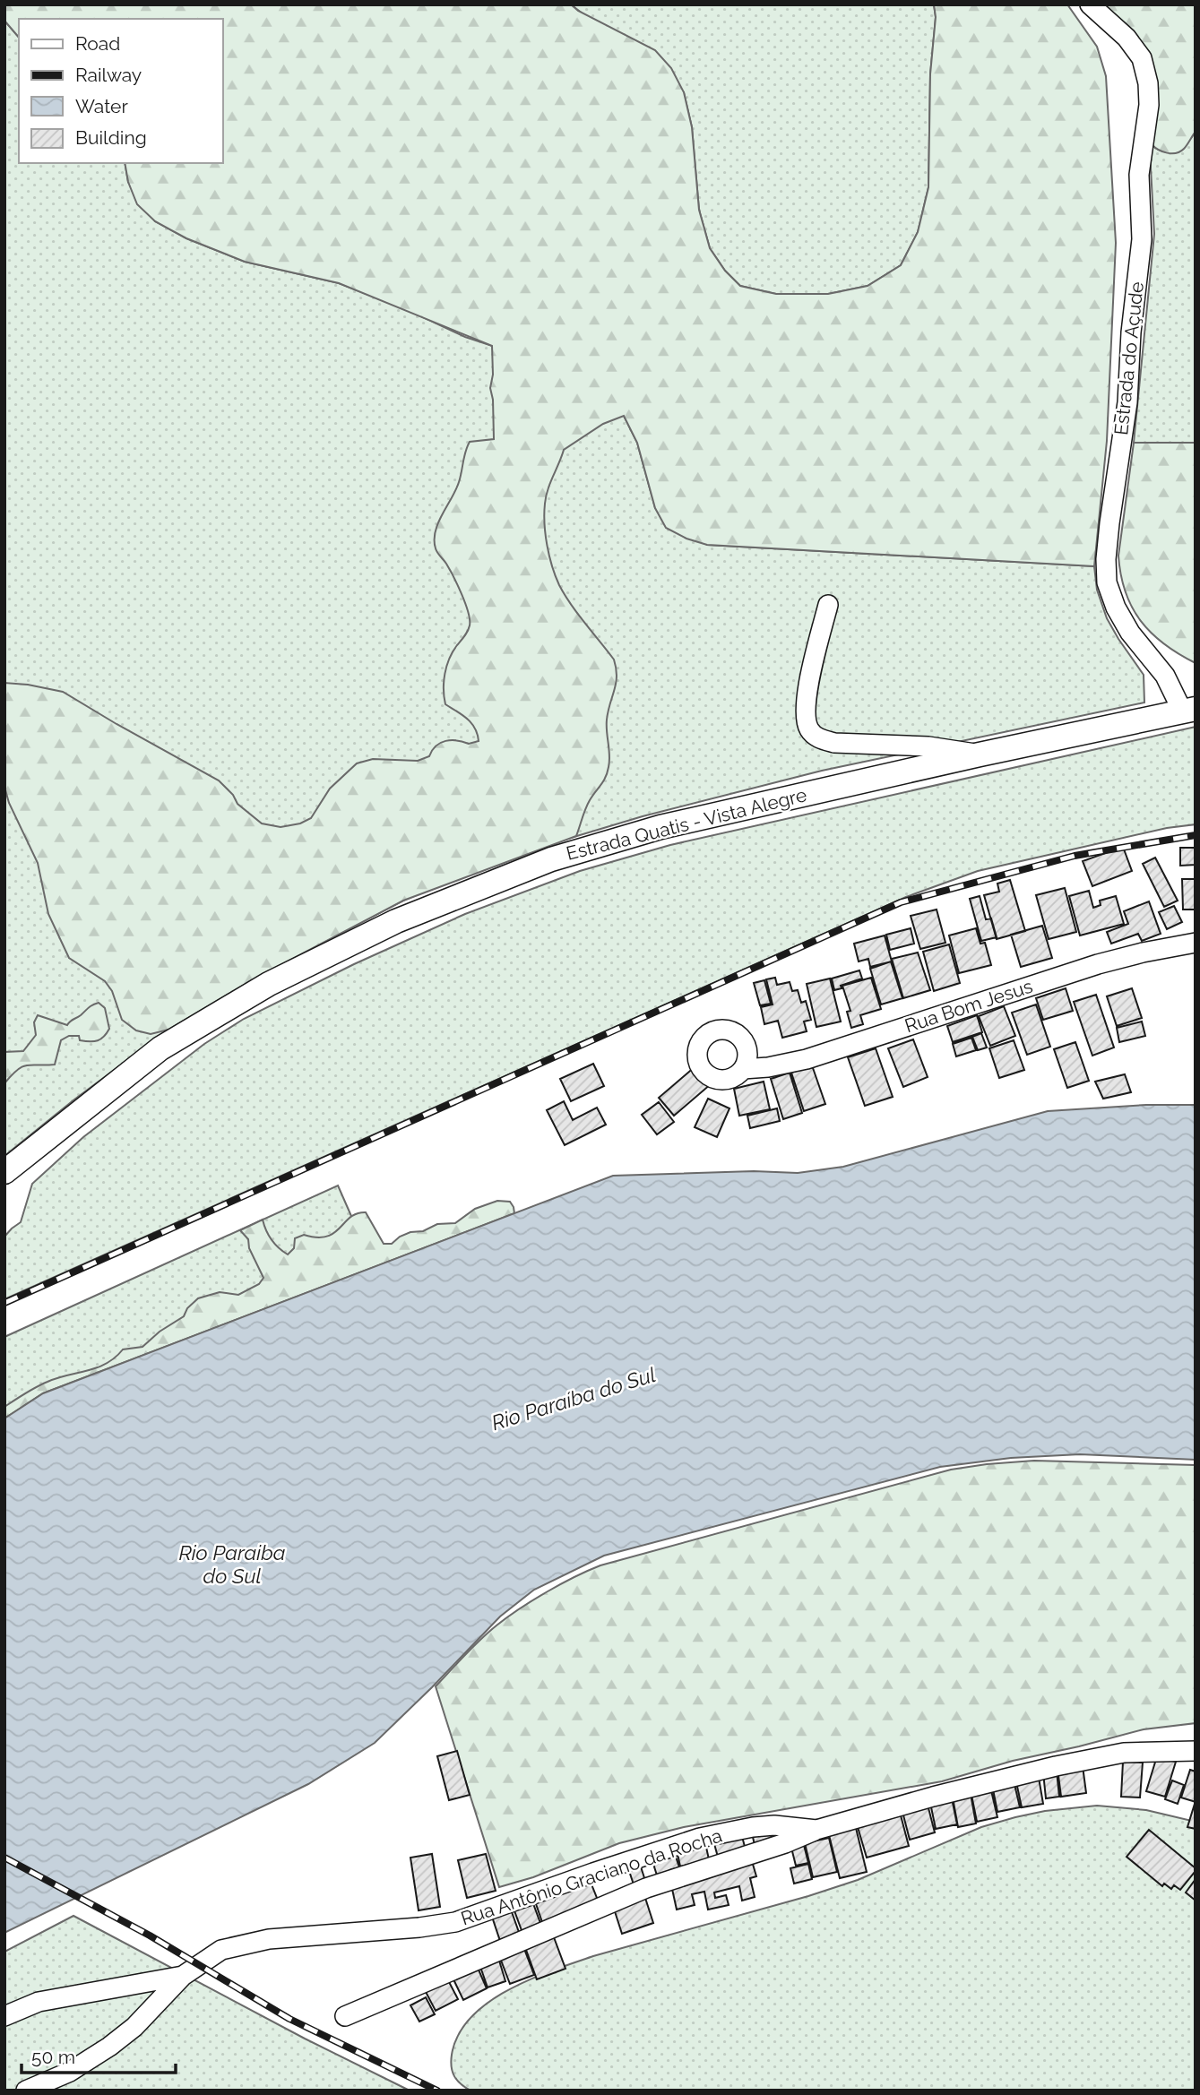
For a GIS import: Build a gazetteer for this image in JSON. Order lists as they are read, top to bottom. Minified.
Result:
{"streets":{"street":["Estrada do Açude","Estrada Quatis - Vista Alegre","Rua Bom Jesus","Rua Antônio Graciano da Rocha"]},"crossings":[["Estrada do Açude","Estrada Quatis - Vista Alegre"]],"water":["Rio Paraíba do Sul","Rio Paraiba do Sul"],"legend":["Road","Railway","Water","Building"],"scale_bar":"50 m"}
